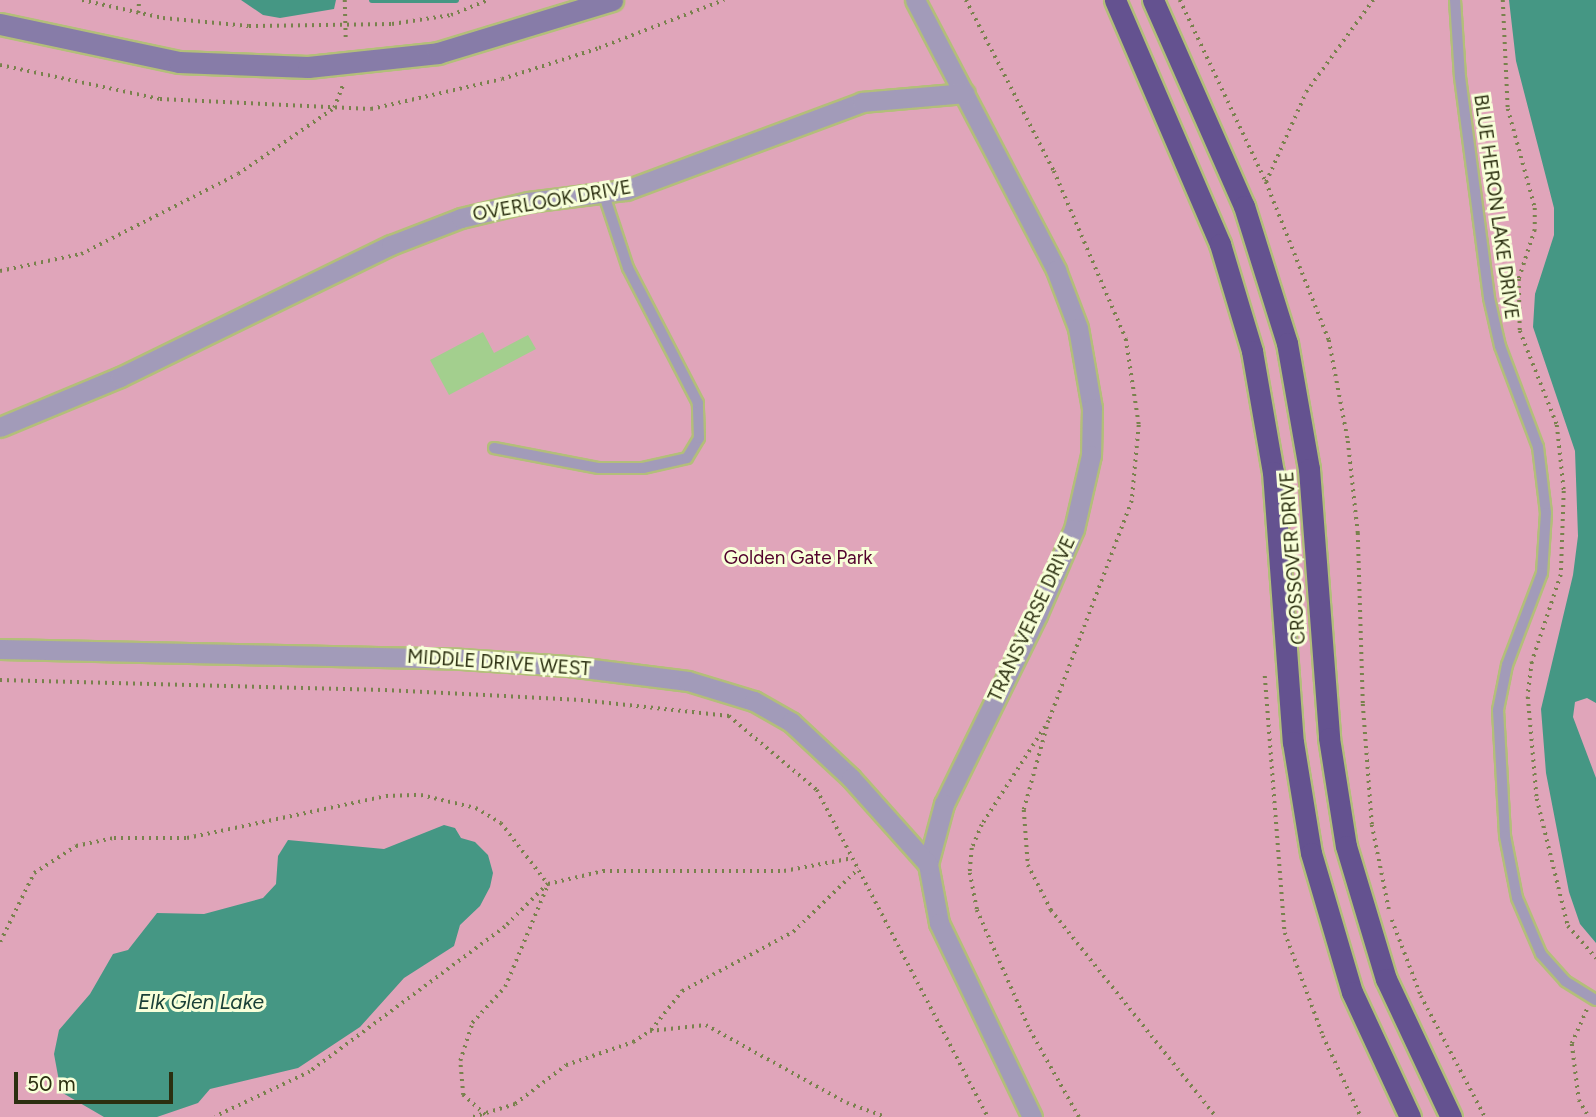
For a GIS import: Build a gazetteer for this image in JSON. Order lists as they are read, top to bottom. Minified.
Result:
{"streets":{"highway":["CROSSOVER DRIVE"],"street":["OVERLOOK DRIVE","TRANSVERSE DRIVE","MIDDLE DRIVE WEST"],"lane":["BLUE HERON LAKE DRIVE"]},"crossings":[["OVERLOOK DRIVE","TRANSVERSE DRIVE"],["TRANSVERSE DRIVE","MIDDLE DRIVE WEST"]],"water":["Elk Glen Lake"],"parks":["Golden Gate Park"],"scale_bar":"50 m"}
